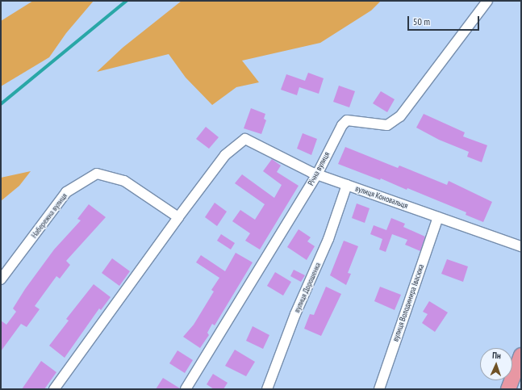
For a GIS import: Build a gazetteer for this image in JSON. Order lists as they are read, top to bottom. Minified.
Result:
{"streets":{"street":["Річна вулиця","вулиця Коновальця","Набережна вулиця","вулиця Дорошенка","вулиця Володимира Івасюка"]},"crossings":[["Річна вулиця","вулиця Коновальця"],["вулиця Коновальця","Набережна вулиця"],["вулиця Коновальця","вулиця Дорошенка"],["вулиця Коновальця","вулиця Володимира Івасюка"]],"scale_bar":"50 m","north":"top"}
